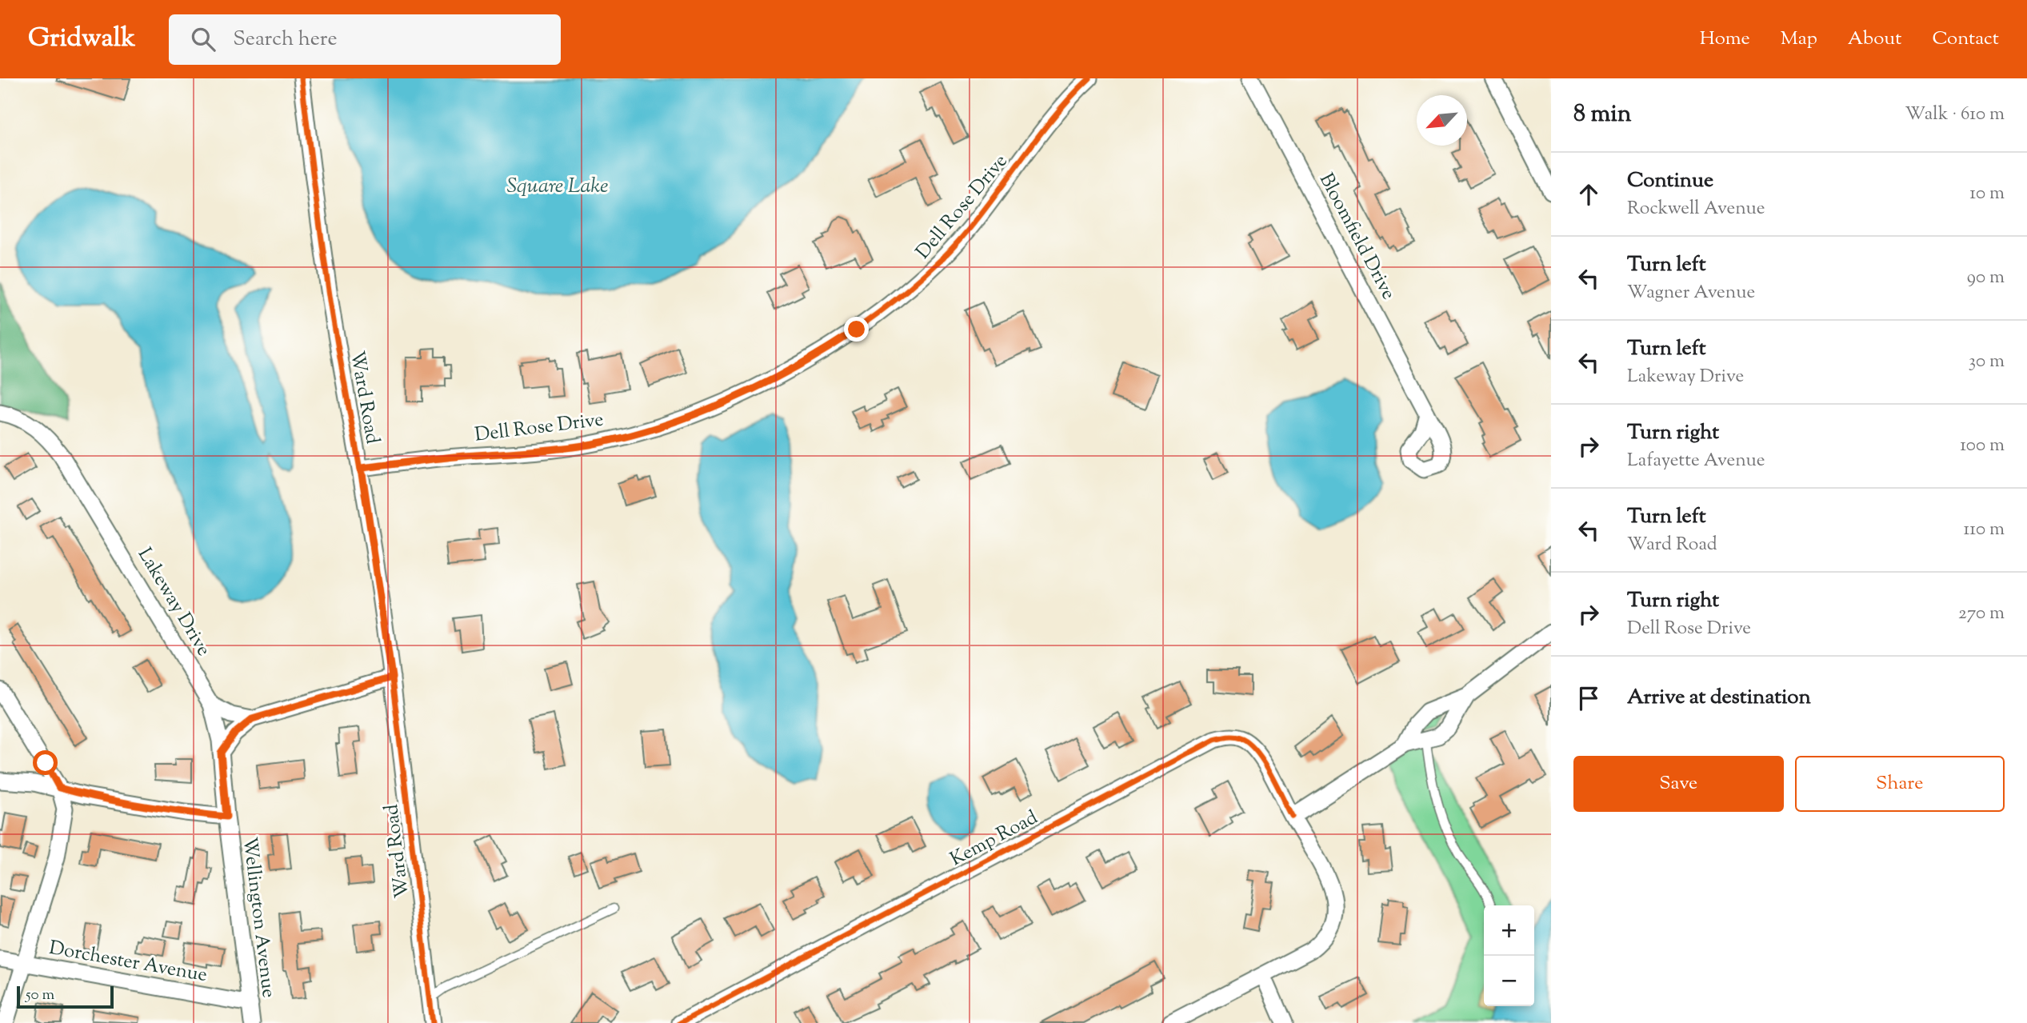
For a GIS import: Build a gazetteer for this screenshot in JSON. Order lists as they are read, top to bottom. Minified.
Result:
{"streets":{"street":["Dell Rose Drive","Bloomfield Drive","Ward Road","Lakeway Drive","Kemp Road","Wellington Avenue","Dorchester Avenue"]},"crossings":[["Dell Rose Drive","Ward Road"],["Lakeway Drive","Wellington Avenue"],["Wellington Avenue","Dorchester Avenue"]],"water":["Square Lake"],"scale_bar":"50 m","north":"bottom left","page":{"header":"Gridwalk","search":"Search here","nav":["Home","Map","About","Contact"],"heading":["8 min","Walk · 610 m"],"list":[["Continue","Rockwell Avenue","10 m"],["Turn left","Wagner Avenue","90 m"],["Turn left","Lakeway Drive","30 m"],["Turn right","Lafayette Avenue","100 m"],["Turn left","Ward Road","110 m"],["Turn right","Dell Rose Drive","270 m"],"Arrive at destination"],"buttons":["Save","Share"],"map_buttons":["+","−"],"scale":"50 m"}}
